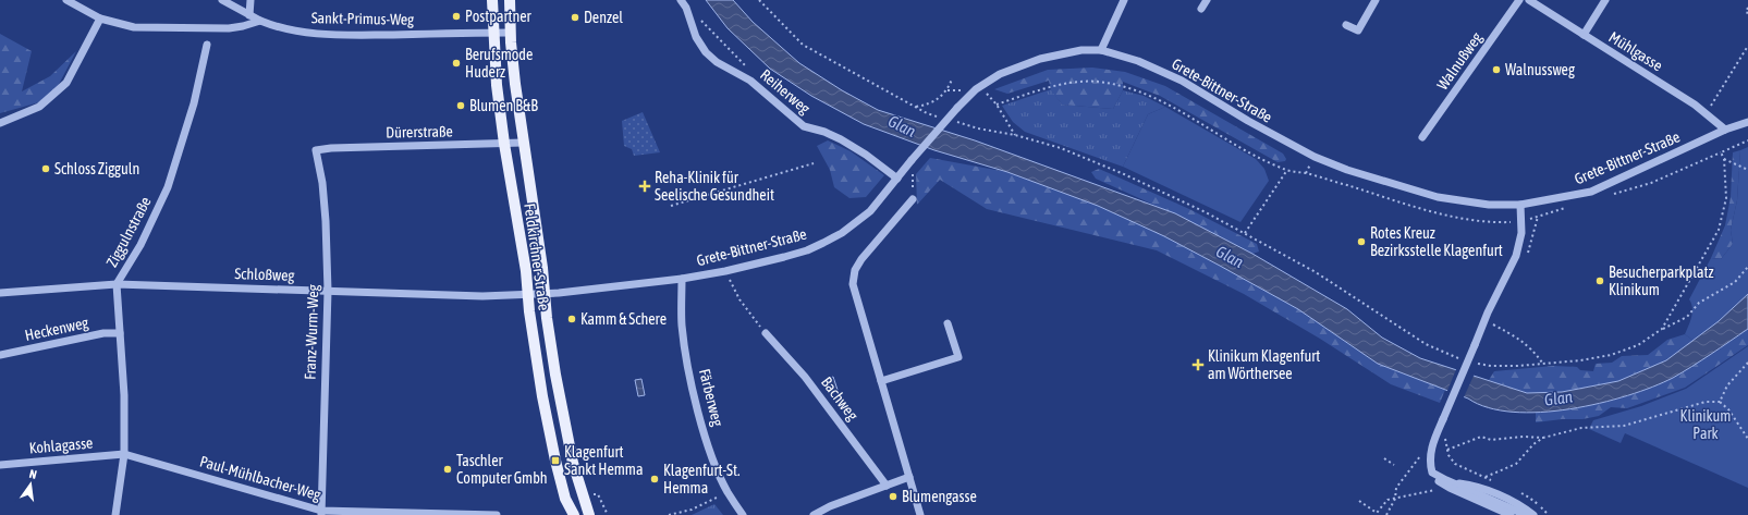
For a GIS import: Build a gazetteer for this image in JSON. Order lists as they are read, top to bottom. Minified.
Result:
{"streets":{"main road":["Feldkirchner Straße"],"street":["Sankt-Primus-Weg","Mühlgasse","Walnußweg","Grete-Bittner-Straße","Reiherweg","Dürerstraße","Ziggulnstraße","Schloßweg","Heckenweg","Franz-Wurm-Weg","Färberweg","Bachweg","Kohlagasse","Paul-Mühlbacher-Weg"]},"crossings":[["Sankt-Primus-Weg","Feldkirchner Straße"],["Mühlgasse","Grete-Bittner-Straße"],["Grete-Bittner-Straße","Reiherweg"],["Grete-Bittner-Straße","Feldkirchner Straße"],["Grete-Bittner-Straße","Schloßweg"],["Grete-Bittner-Straße","Färberweg"],["Dürerstraße","Feldkirchner Straße"],["Dürerstraße","Franz-Wurm-Weg"],["Ziggulnstraße","Schloßweg"],["Ziggulnstraße","Heckenweg"],["Ziggulnstraße","Kohlagasse"],["Ziggulnstraße","Paul-Mühlbacher-Weg"],["Feldkirchner Straße","Schloßweg"],["Schloßweg","Franz-Wurm-Weg"],["Franz-Wurm-Weg","Paul-Mühlbacher-Weg"],["Kohlagasse","Paul-Mühlbacher-Weg"]],"water":["Glan"],"parks":["Klinikum Park"],"places":{"other":["Postpartner","Denzel","Berufsmode Huderz","Walnussweg","Blumen B&B","Schloss Zigguln","Rotes Kreuz Bezirksstelle Klagenfurt","Besucherparkplatz Klinikum","Kamm & Schere","Taschler Computer Gmbh","Klagenfurt-St. Hemma","Blumengasse"],"health":["Reha-Klinik für Seelische Gesundheit","Klinikum Klagenfurt am Wörthersee"],"transit":["Klagenfurt Sankt Hemma"]},"north":"top"}
